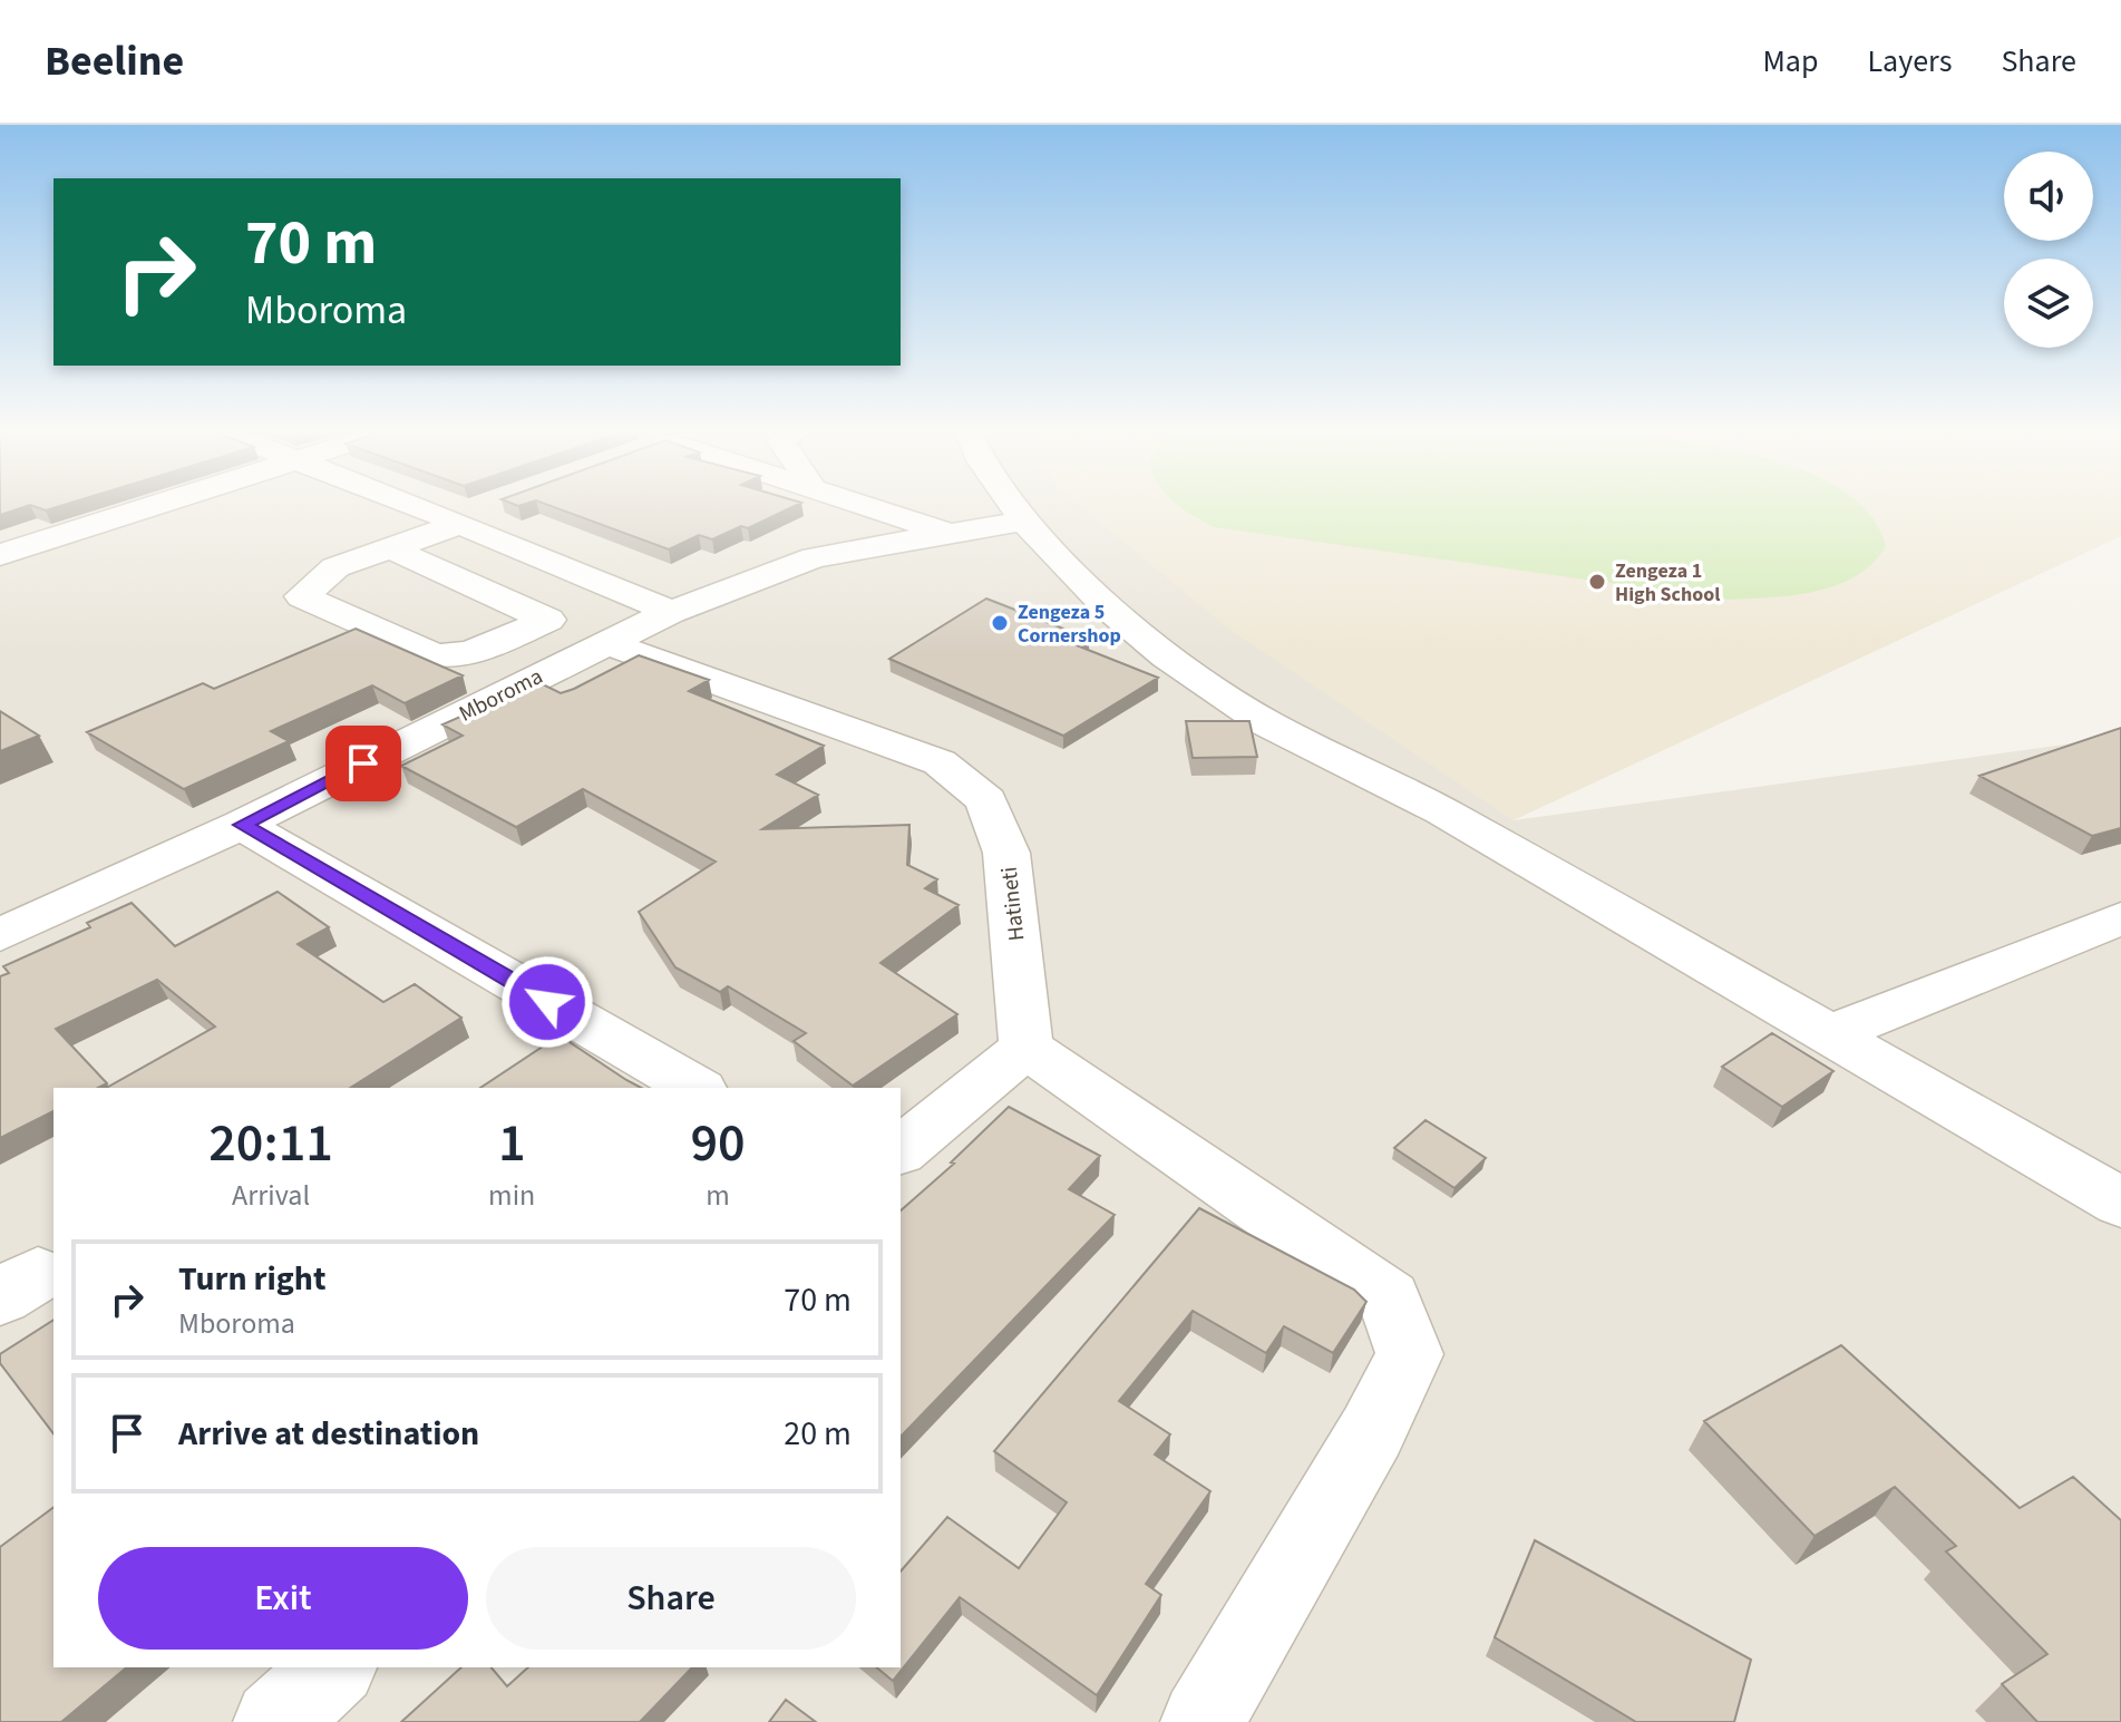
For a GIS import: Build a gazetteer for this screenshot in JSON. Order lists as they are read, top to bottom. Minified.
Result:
{"streets":{"street":["Mboroma","Hatineti"]},"crossings":[["Mboroma","Hatineti"]],"places":["Zengeza 1 High School","Zengeza 5 Cornershop"],"page":{"header":"Beeline","nav":["Map","Layers","Share"],"turn":["70 m","Mboroma"],"eta":["20:11","Arrival","1","min","90","m"],"list":[{"name":"Turn right","note":"Mboroma","value":"70 m"},{"name":"Arrive at destination","value":"20 m"}],"buttons":["Exit","Share"]}}
